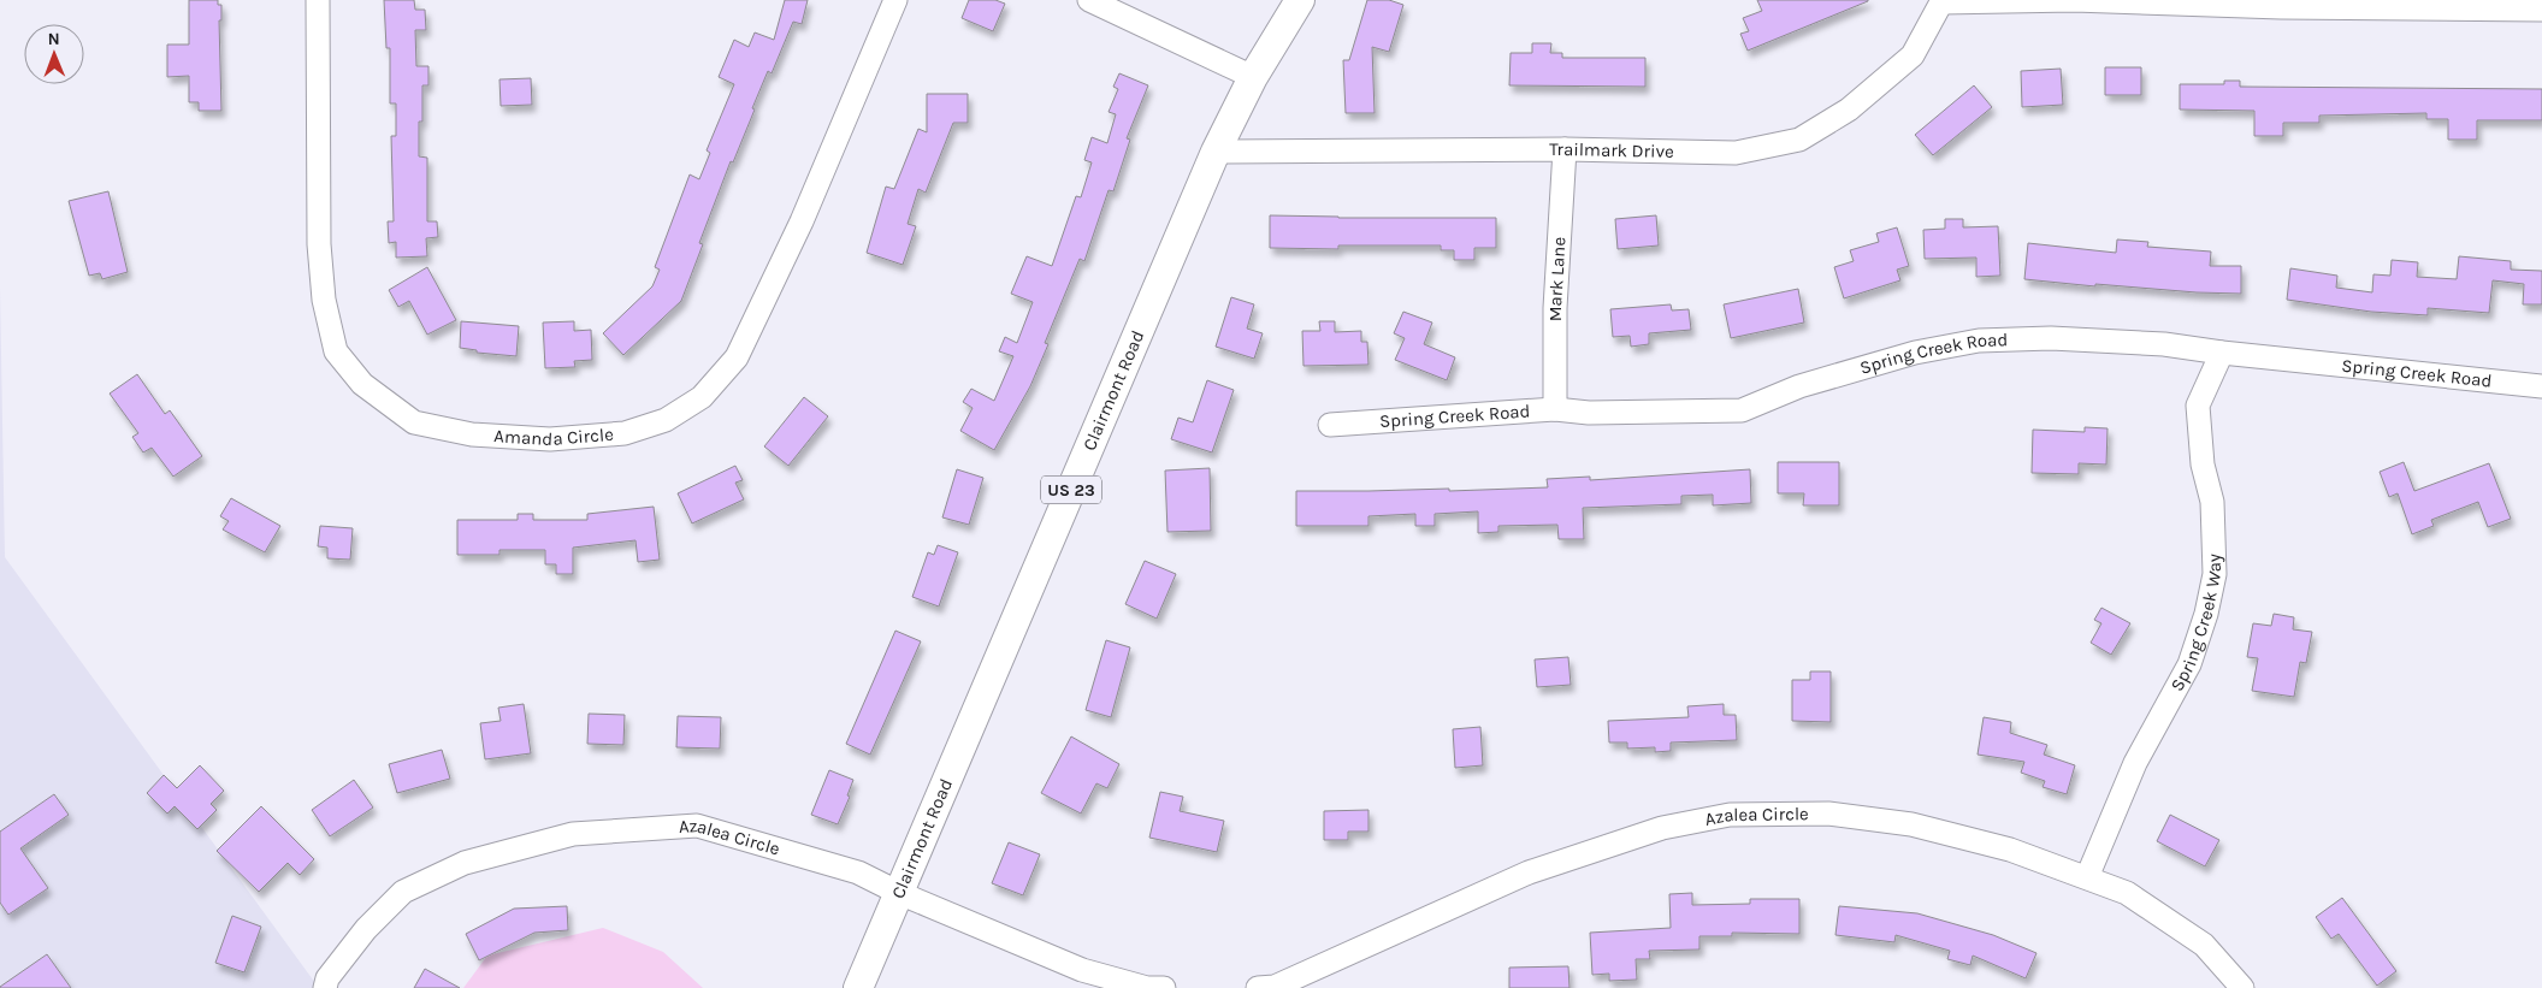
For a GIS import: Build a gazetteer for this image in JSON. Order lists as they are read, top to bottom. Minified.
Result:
{"streets":{"main road":["Clairmont Road","US 23"],"street":["Trailmark Drive","Mark Lane","Spring Creek Road","Amanda Circle","Spring Creek Way","Azalea Circle"]},"crossings":[["Trailmark Drive","Mark Lane"],["Trailmark Drive","Clairmont Road"],["Mark Lane","Spring Creek Road"],["Spring Creek Road","Spring Creek Way"],["Clairmont Road","Azalea Circle"],["Spring Creek Way","Azalea Circle"]],"north":"top"}
